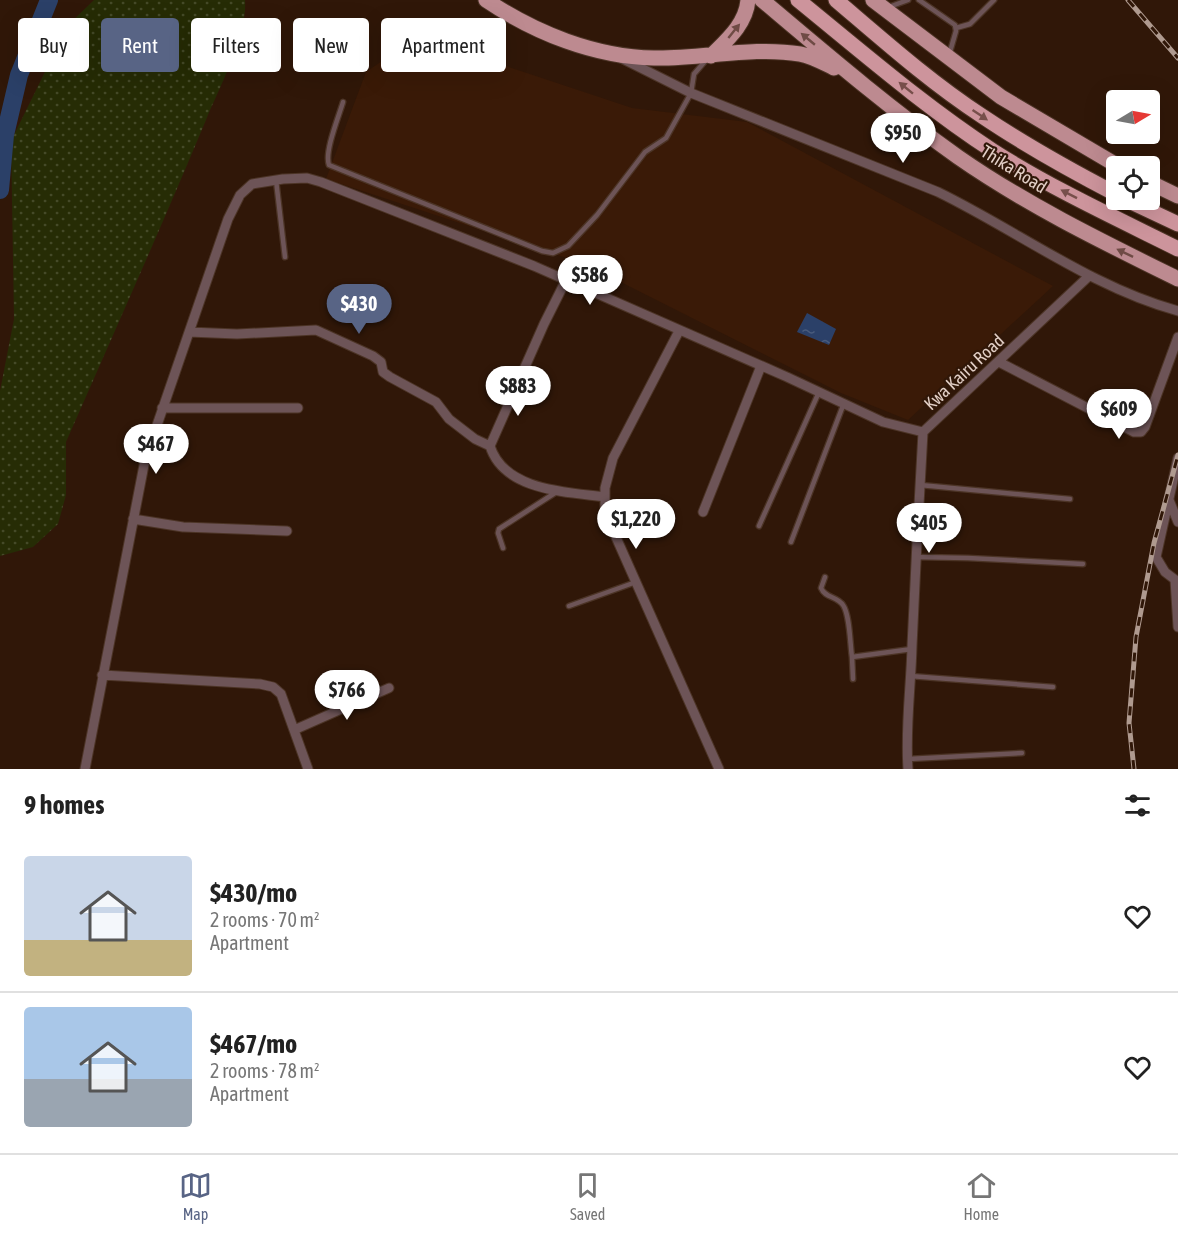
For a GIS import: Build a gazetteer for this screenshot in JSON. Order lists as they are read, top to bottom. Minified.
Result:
{"streets":{"highway":["Thika Road"],"street":["Kwa Kairu Road"]},"north":"right","page":{"chip":["Buy","Rent","Filters","New","Apartment"],"price":["$950","$586","$430","$883","$609","$467","$1,220","$405","$766"],"heading":"9 homes","list":[{"name":"$430/mo","note":"2 rooms · 70 m² · Apartment"},{"name":"$467/mo","note":"2 rooms · 78 m² · Apartment"}],"tabs":["Map","Saved","Home"]}}
